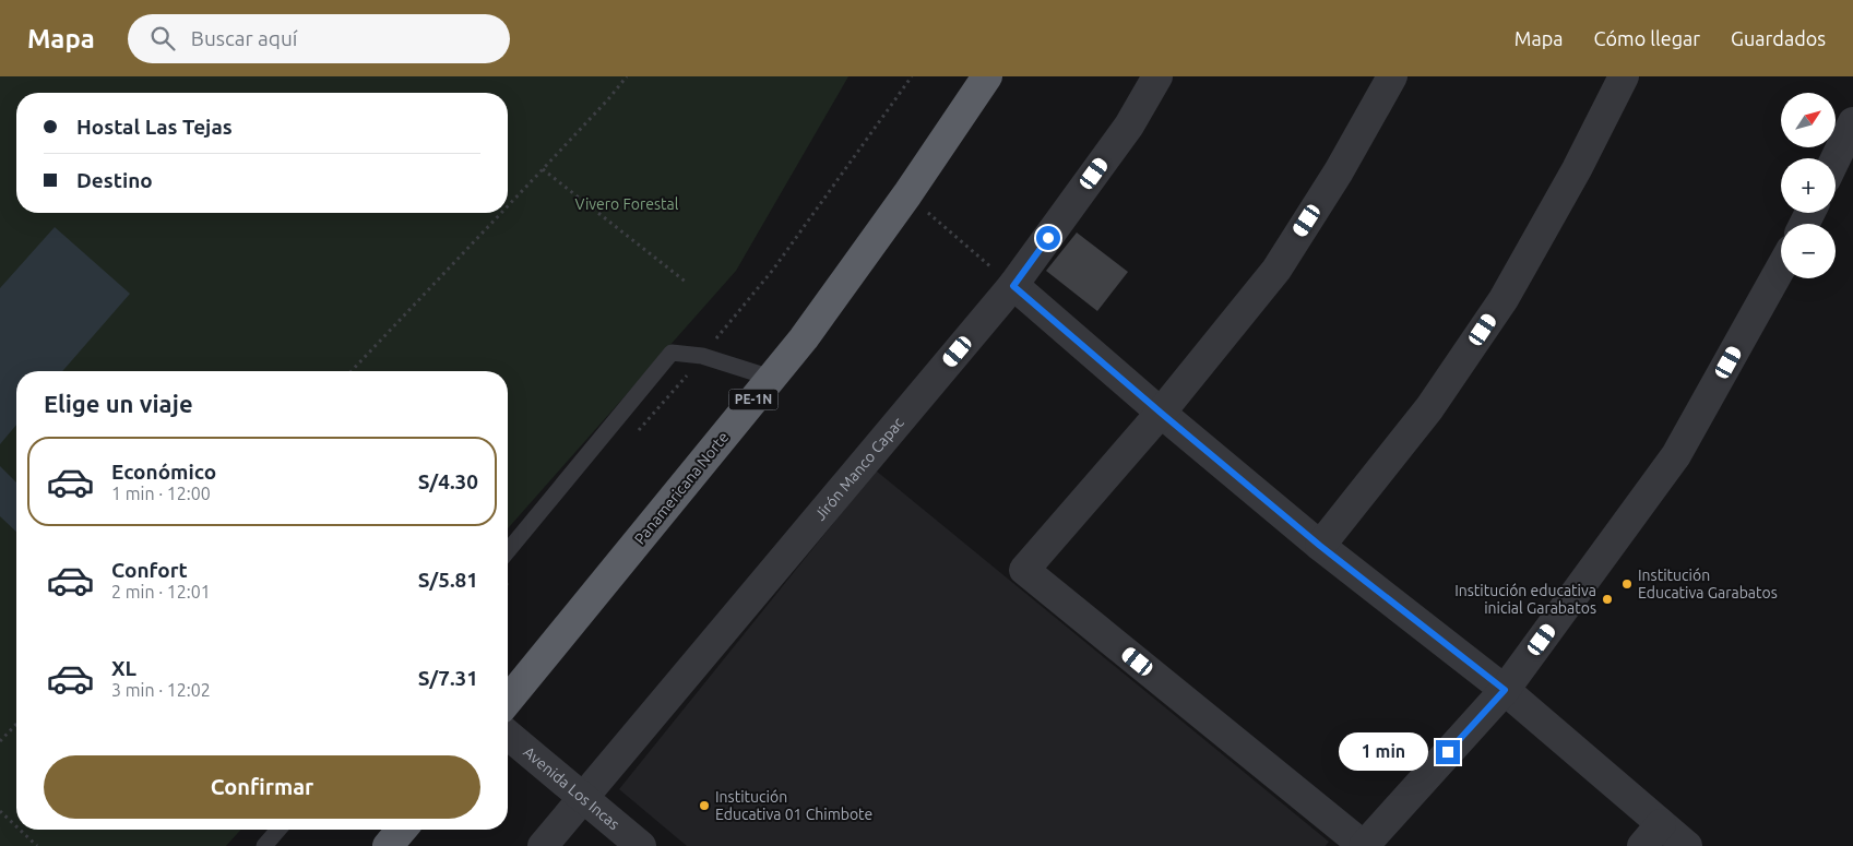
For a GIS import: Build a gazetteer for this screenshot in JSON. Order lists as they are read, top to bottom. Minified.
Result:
{"streets":{"highway":["PE-1N","Panamericana Norte"],"street":["Jirón Manco Capac","Avenida Los Incas"]},"crossings":[["Jirón Manco Capac","Avenida Los Incas"]],"parks":["Vivero Forestal"],"places":["Institución Educativa Garabatos","Institución educativa inicial Garabatos","Institución Educativa 01 Chimbote"],"north":"top right","page":{"header":"Mapa","search":"Buscar aquí","nav":["Mapa","Cómo llegar","Guardados"],"map_buttons":["+","−"],"banner":["Hostal Las Tejas","Destino"],"heading":"Elige un viaje","list":[{"name":"Económico","note":"1 min · 12:00","value":"S/4.30"},{"name":"Confort","note":"2 min · 12:01","value":"S/5.81"},{"name":"XL","note":"3 min · 12:02","value":"S/7.31"}],"bubble":"1 min","buttons":"Confirmar"}}
